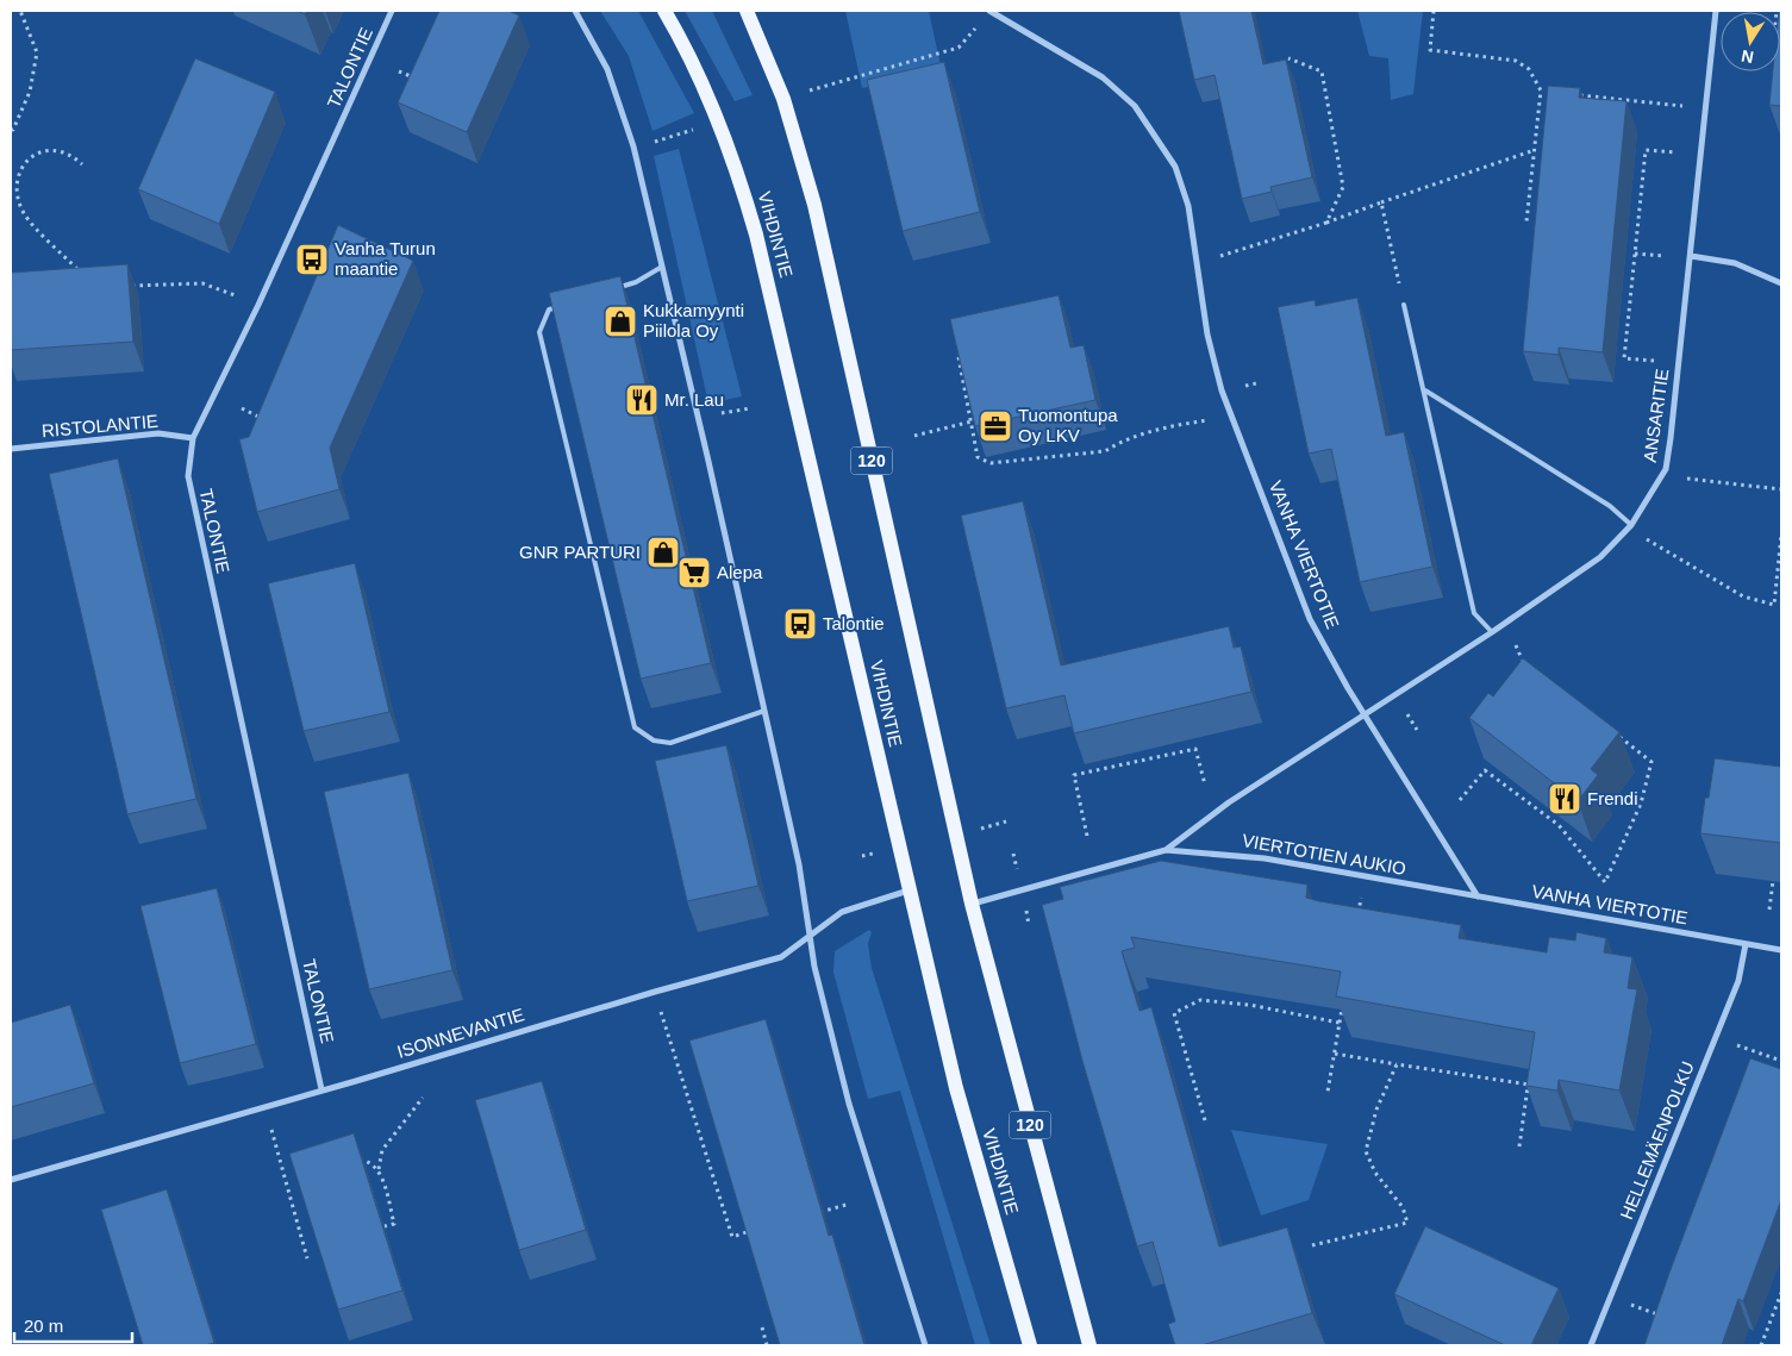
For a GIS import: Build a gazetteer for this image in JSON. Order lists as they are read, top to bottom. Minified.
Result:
{"streets":{"main road":["VIHDINTIE","120"],"street":["TALONTIE","ANSARITIE","RISTOLANTIE","VANHA VIERTOTIE","VIERTOTIEN AUKIO","ISONNEVANTIE","HELLEMÄENPOLKU"]},"crossings":[["TALONTIE","RISTOLANTIE"],["TALONTIE","ISONNEVANTIE"],["VIHDINTIE","ISONNEVANTIE"],["ANSARITIE","VANHA VIERTOTIE"],["ANSARITIE","VIERTOTIEN AUKIO"],["120","VIERTOTIEN AUKIO"],["VANHA VIERTOTIE","VIERTOTIEN AUKIO"],["VANHA VIERTOTIE","HELLEMÄENPOLKU"]],"places":{"bus stop":["Vanha Turun maantie","Talontie"],"shop":["Kukkamyynti Piilola Oy","GNR PARTURI"],"restaurant":["Mr. Lau","Frendi"],"office":["Tuomontupa Oy LKV"],"supermarket":["Alepa"]},"scale_bar":"20 m","north":"bottom"}
